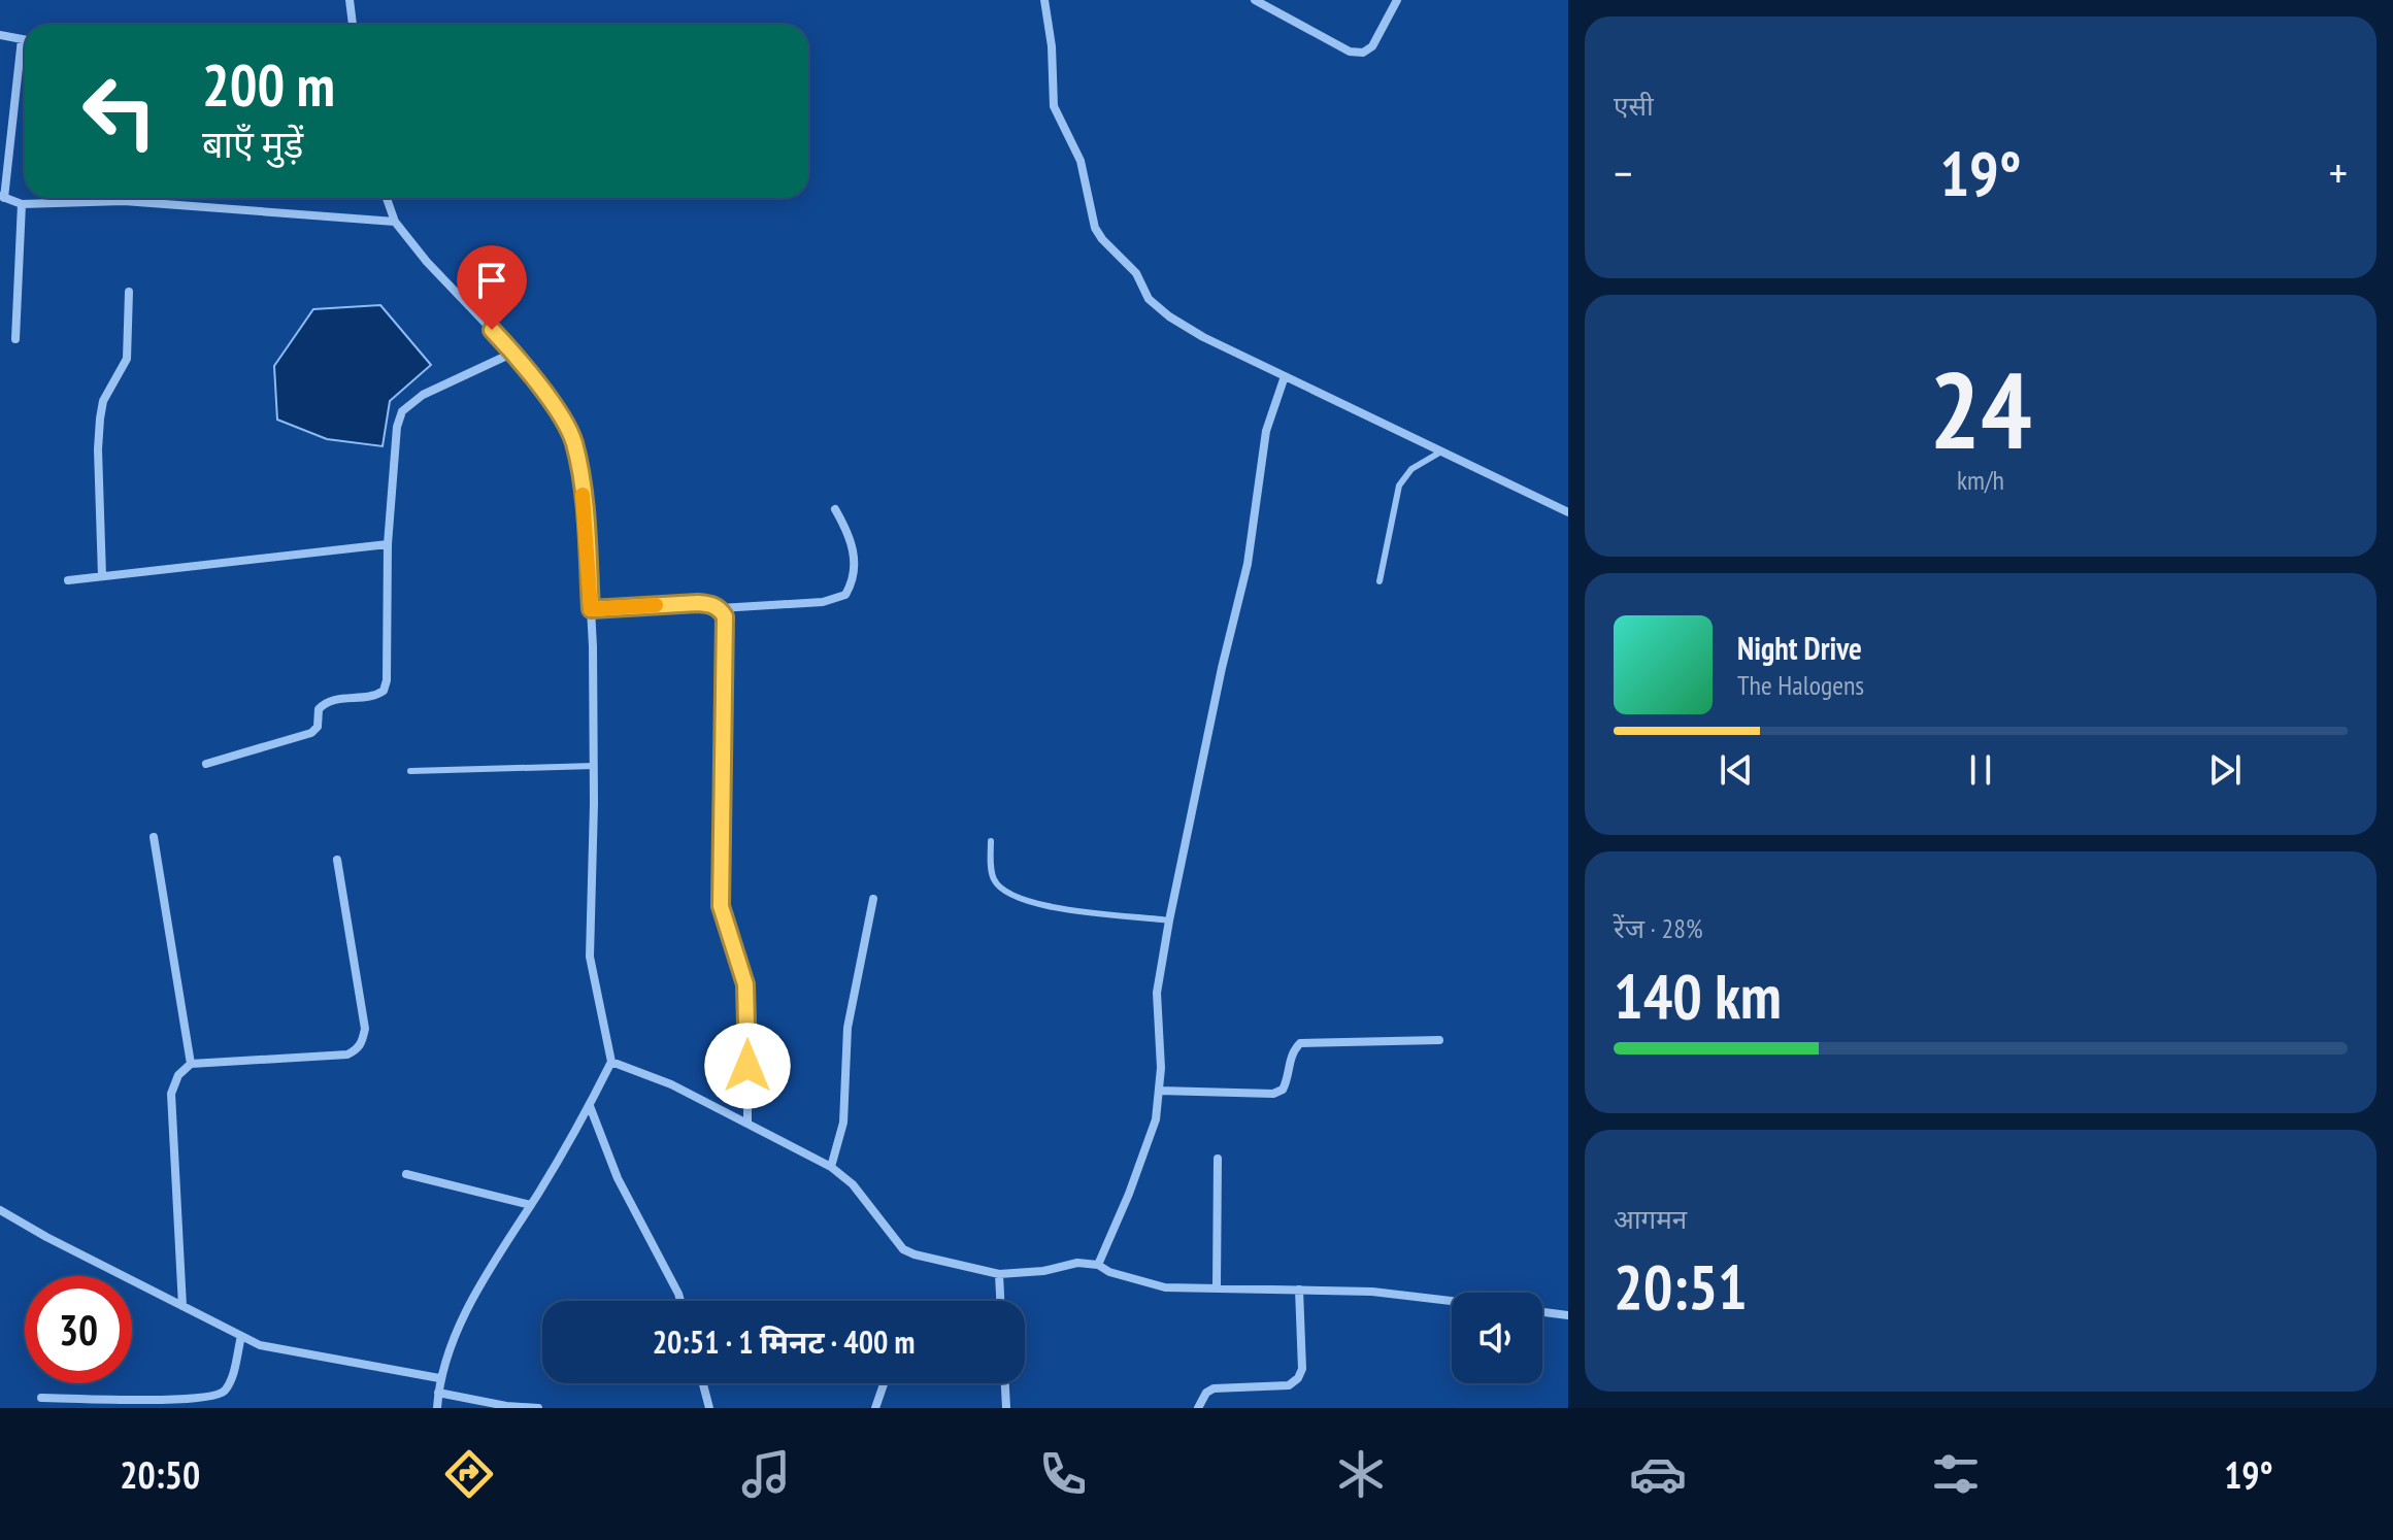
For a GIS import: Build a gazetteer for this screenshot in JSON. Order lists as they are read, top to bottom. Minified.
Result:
{"page":{"tile":["एसी",["24","km/h"],["रेंज · 28%","140 km"],["आगमन","20:51"]],"turn":["200 m","बाएँ मुड़ें"],"heat":["−","19°","+"],"song":["Night Drive","The Halogens"],"limit":"30","trip":"20:51 · 1 मिनट · 400 m","tabs":["20:50","19°"]}}
